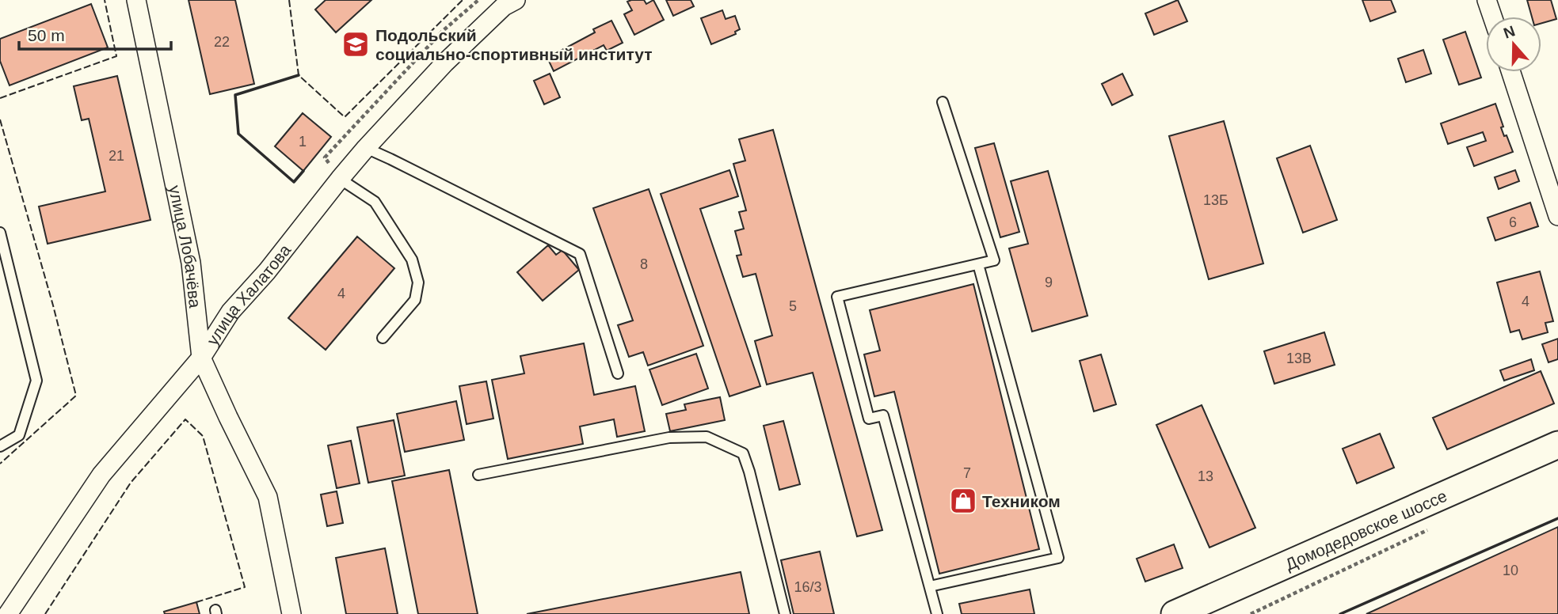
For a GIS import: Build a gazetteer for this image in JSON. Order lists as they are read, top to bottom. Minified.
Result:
{"streets":{"main road":["Домодедовское шоссе"],"street":["улица Лобачёва","улица Халатова"]},"crossings":[["улица Лобачёва","улица Халатова"]],"places":{"school or university":["Подольский социально-спортивный институт"],"shop":["Техником"]},"house_numbers":["22","1","21","13Б","6","8","9","4","4","5","13В","7","13","10","16/3"],"scale_bar":"50 m","north":"top"}
